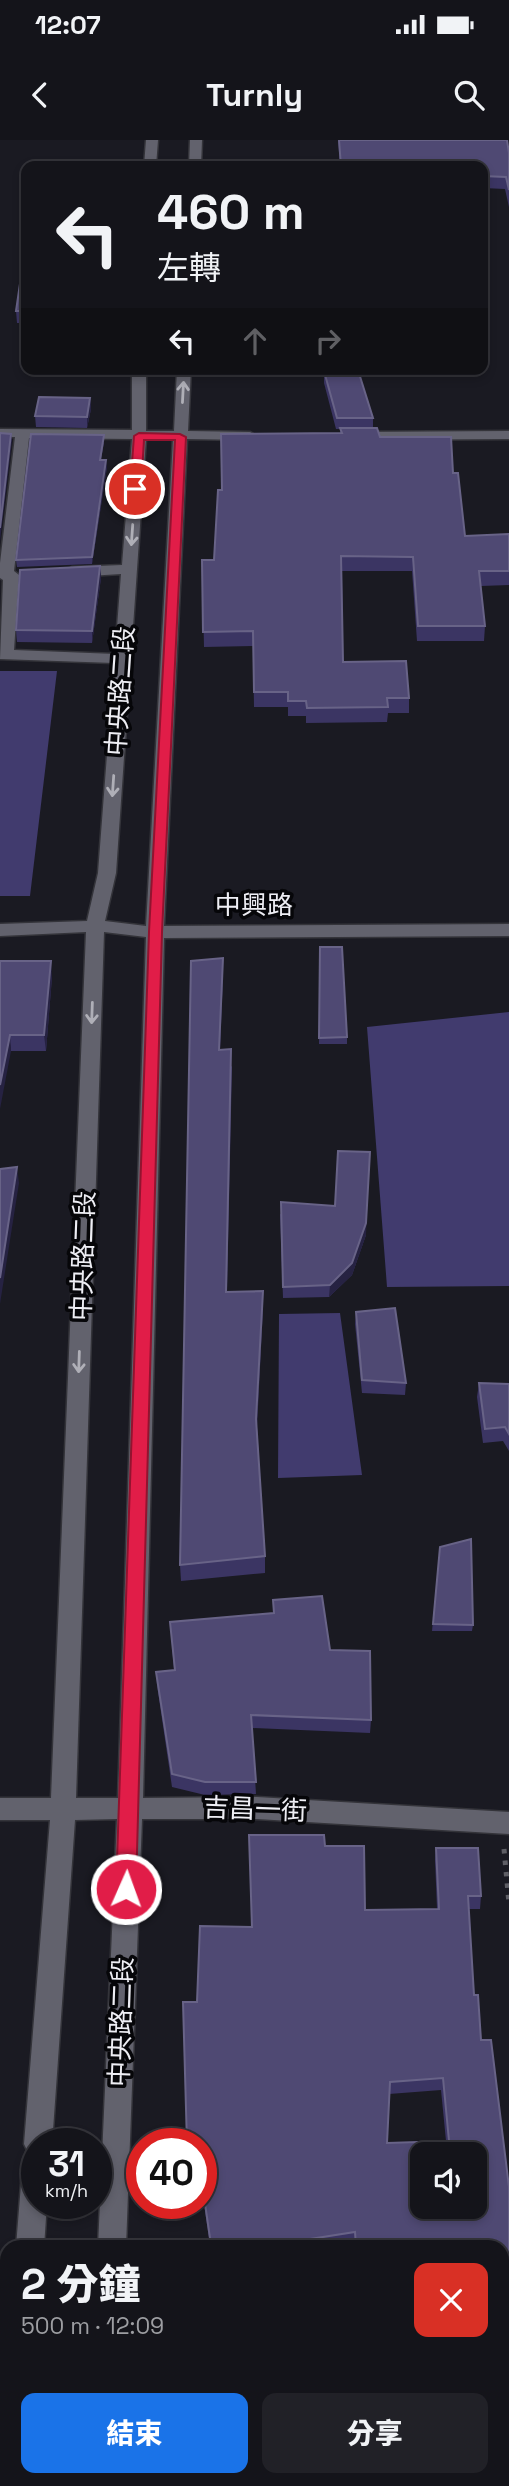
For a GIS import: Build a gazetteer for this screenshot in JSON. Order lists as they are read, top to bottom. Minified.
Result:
{"streets":{"street":["中央路二段","中興路","吉昌一街"]},"crossings":[["中央路二段","中興路"],["中央路二段","吉昌一街"]],"page":{"status":"12:07","header":"Turnly","turn":["460 m","左轉"],"speed":"31 km/h","limit":"40","heading":["2 分鐘","500 m · 12:09"],"buttons":["結束","分享"]}}
